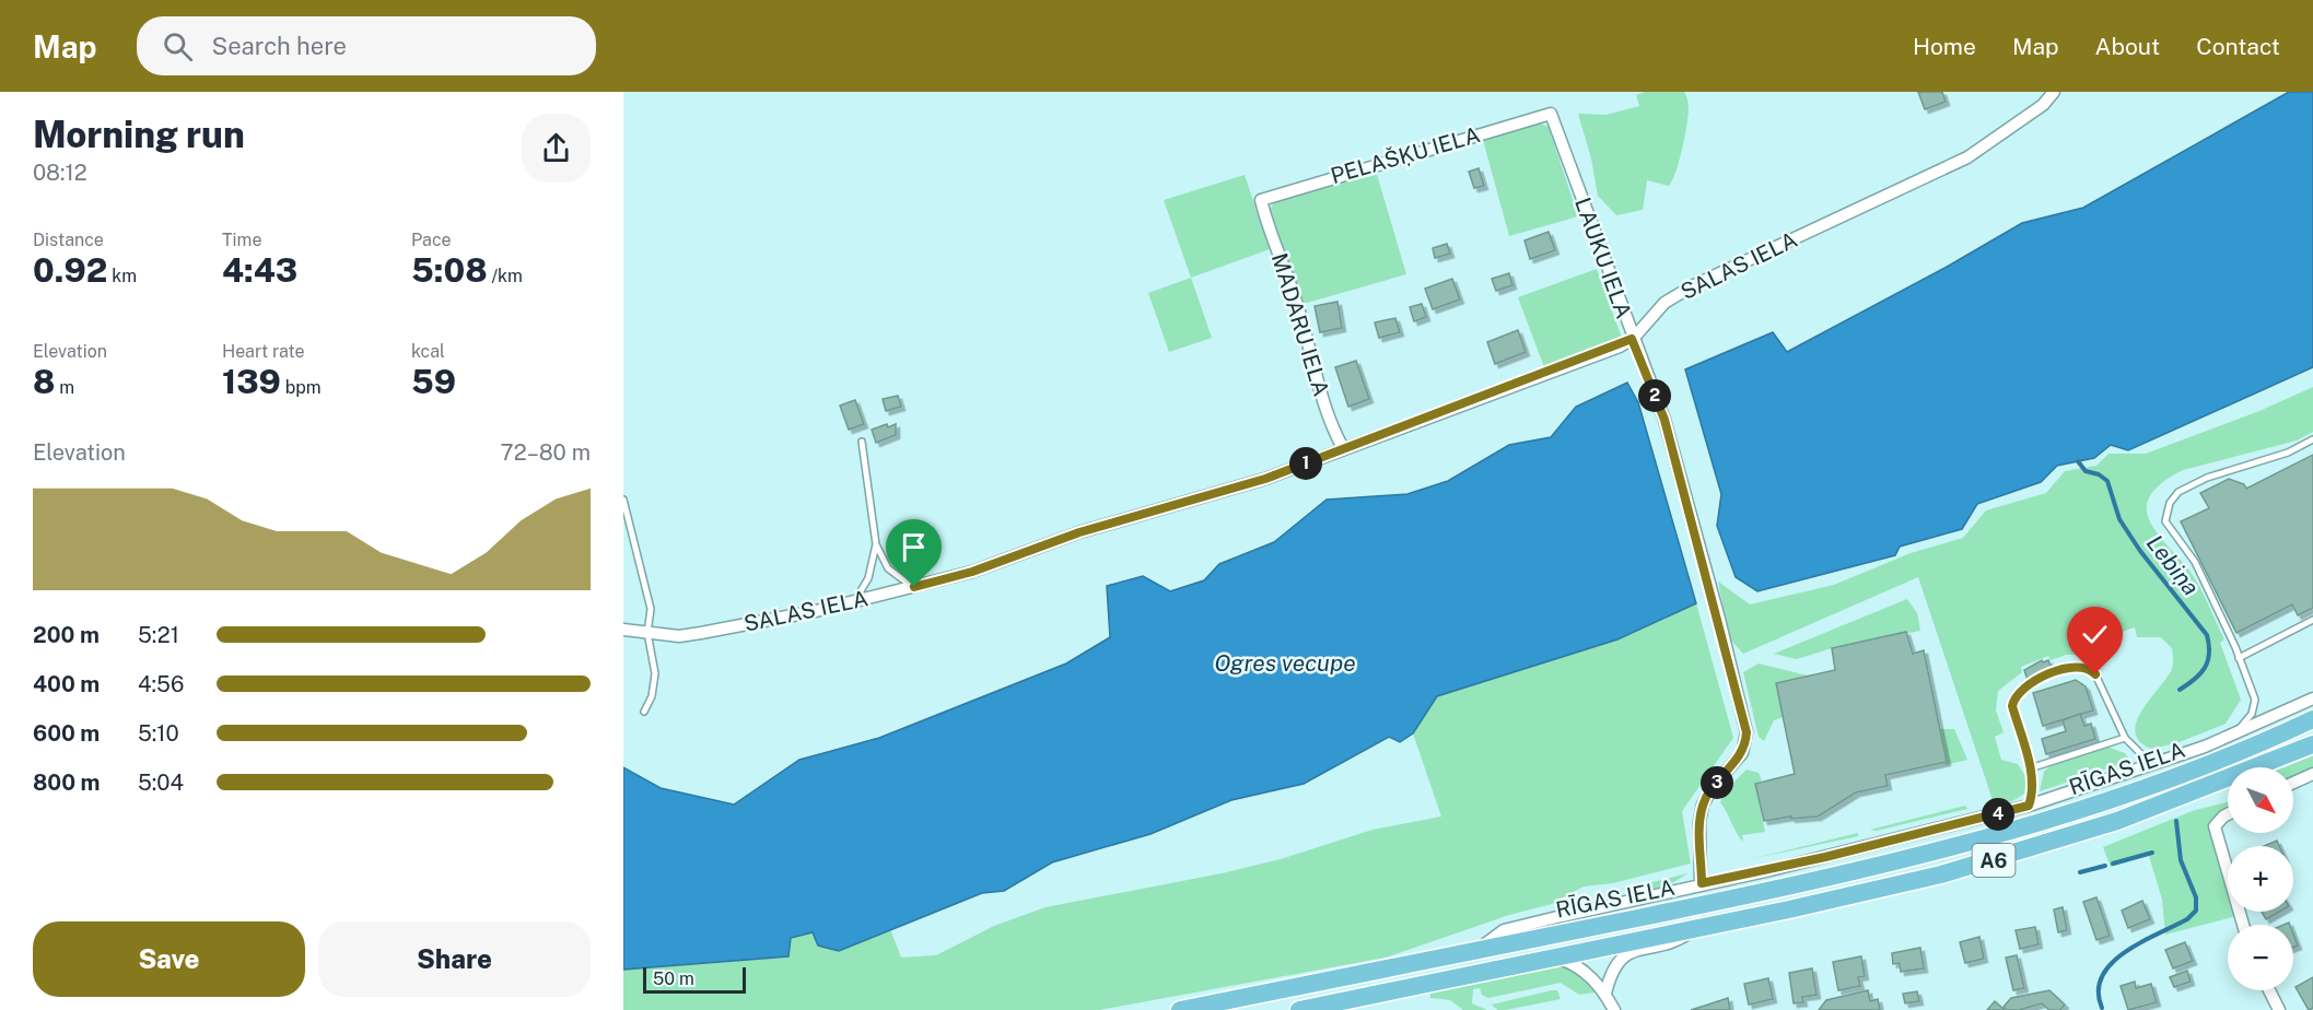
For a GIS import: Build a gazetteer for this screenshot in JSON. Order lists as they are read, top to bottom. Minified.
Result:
{"streets":{"highway":["RĪGAS IELA","A6"],"street":["PELAŠĶU IELA","LAUKU IELA","SALAS IELA","MADARU IELA"]},"crossings":[["PELAŠĶU IELA","LAUKU IELA"],["PELAŠĶU IELA","MADARU IELA"],["LAUKU IELA","SALAS IELA"],["SALAS IELA","MADARU IELA"]],"water":["Lebiņa","Ogres vecupe"],"scale_bar":"50 m","north":"bottom right","page":{"header":"Map","search":"Search here","nav":["Home","Map","About","Contact"],"heading":["Morning run","08:12"],"stats":[["Distance","0.92 km"],["Time","4:43"],["Pace","5:08 /km"],["Elevation","8 m"],["Heart rate","139 bpm"],["kcal","59"]],"pins":["2","1","3","4"],"chart":["Elevation","72–80 m"],"list":[{"name":"200 m","note":"5:21"},{"name":"400 m","note":"4:56"},{"name":"600 m","note":"5:10"},{"name":"800 m","note":"5:04"}],"map_buttons":["+","−"],"buttons":["Save","Share"],"scale":"50 m"}}
